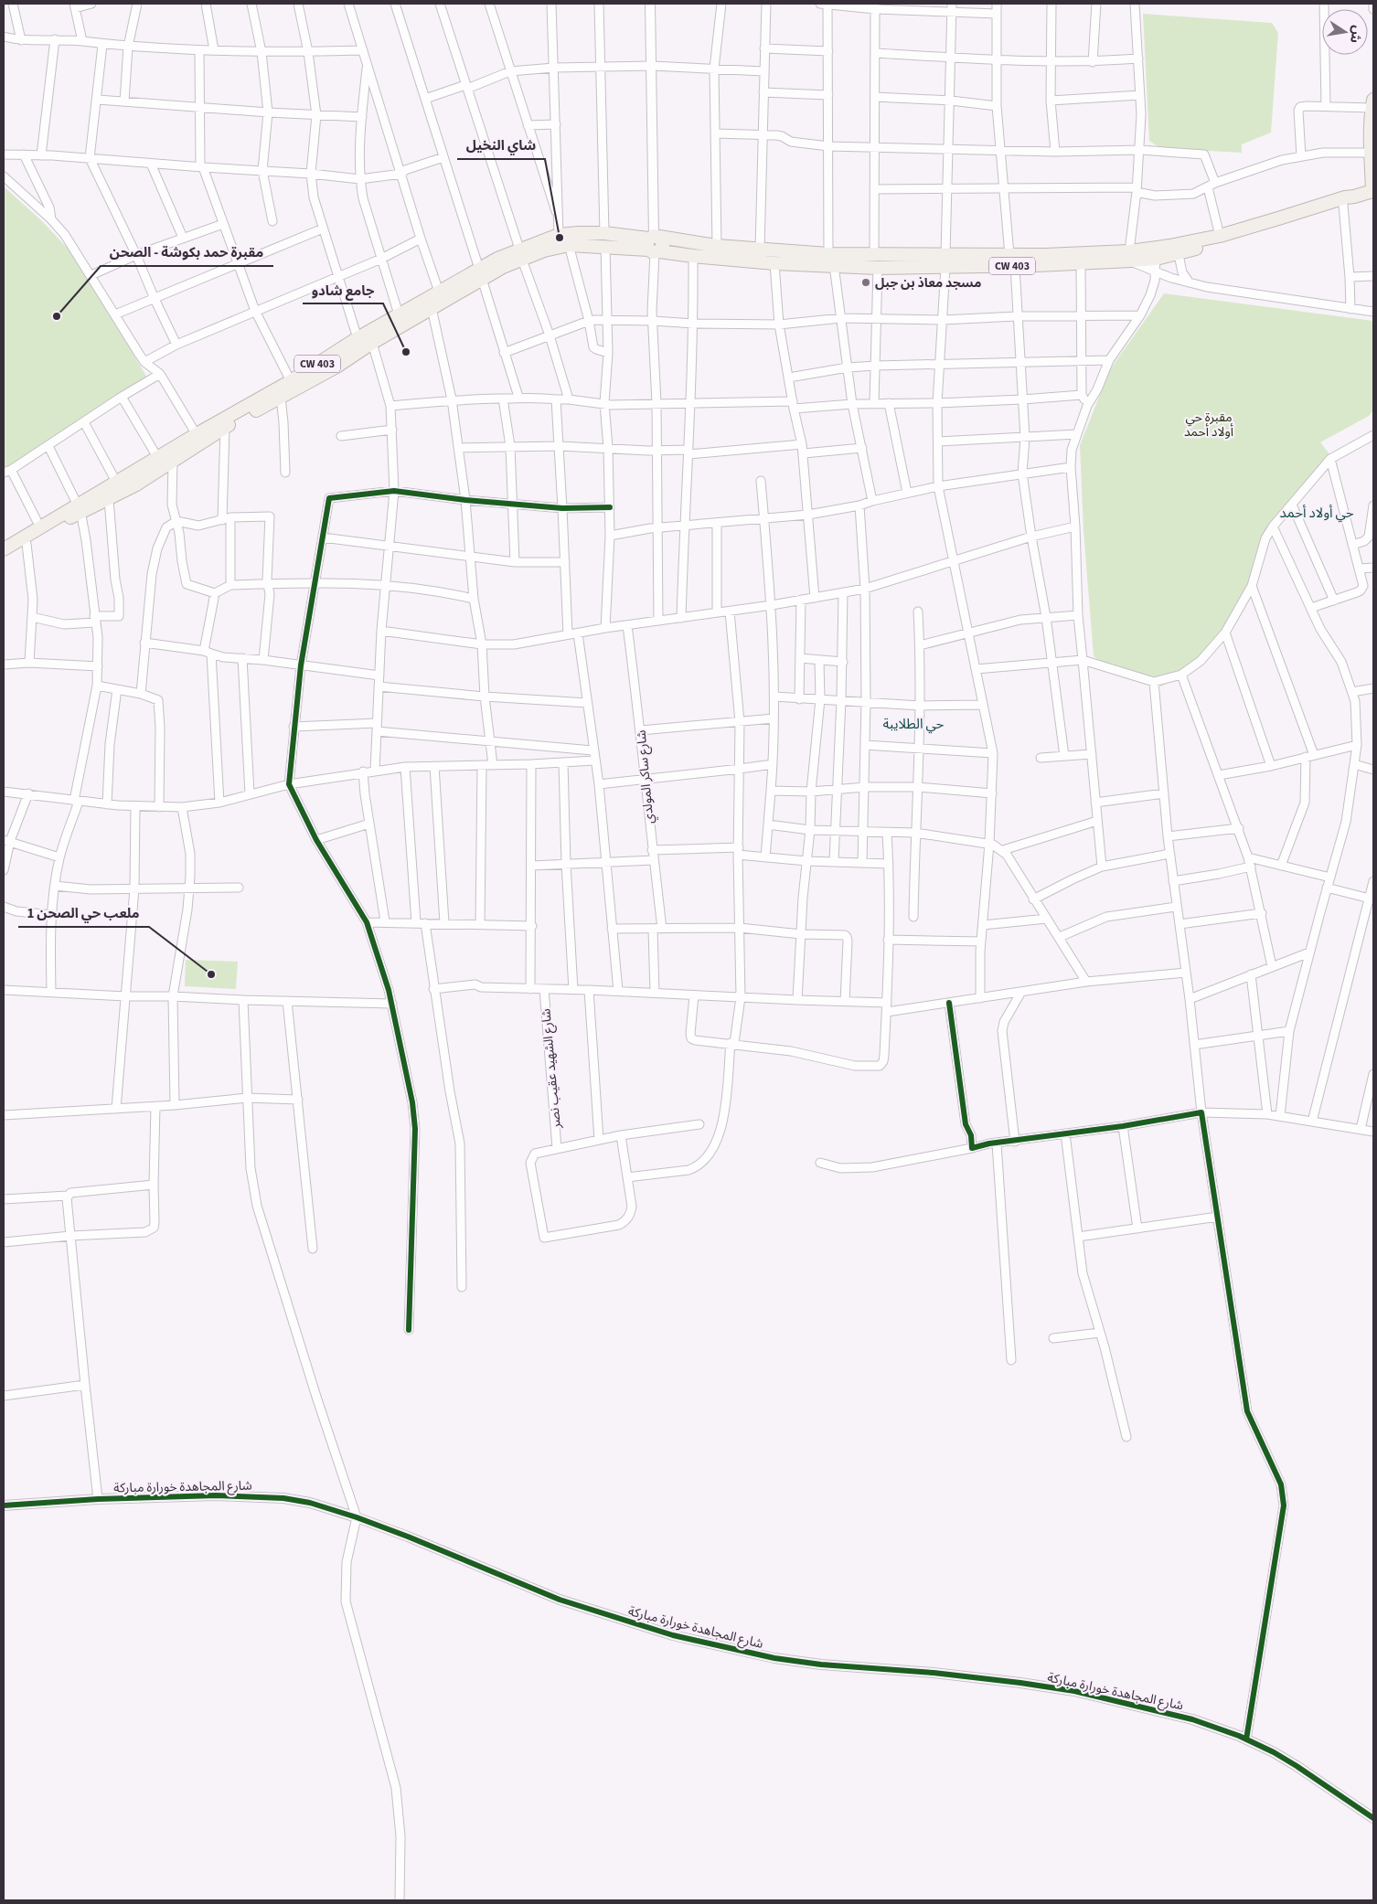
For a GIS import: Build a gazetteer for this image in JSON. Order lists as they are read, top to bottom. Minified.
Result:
{"streets":{"main road":["CW 403"],"street":["شارع ساكر المولدي","شارع الشهيد عقيب نصر","شارع المجاهدة خورارة مباركة"]},"districts":["حي أولاد أحمد","حي الطلايبة"],"parks":["مقبرة حي أولاد أحمد"],"places":["شاي النخيل","مسجد معاذ بن جبل","مقبرة حمد بكوشة - الصحن","جامع شادو","ملعب حي الصحن 1"],"north":"right"}
